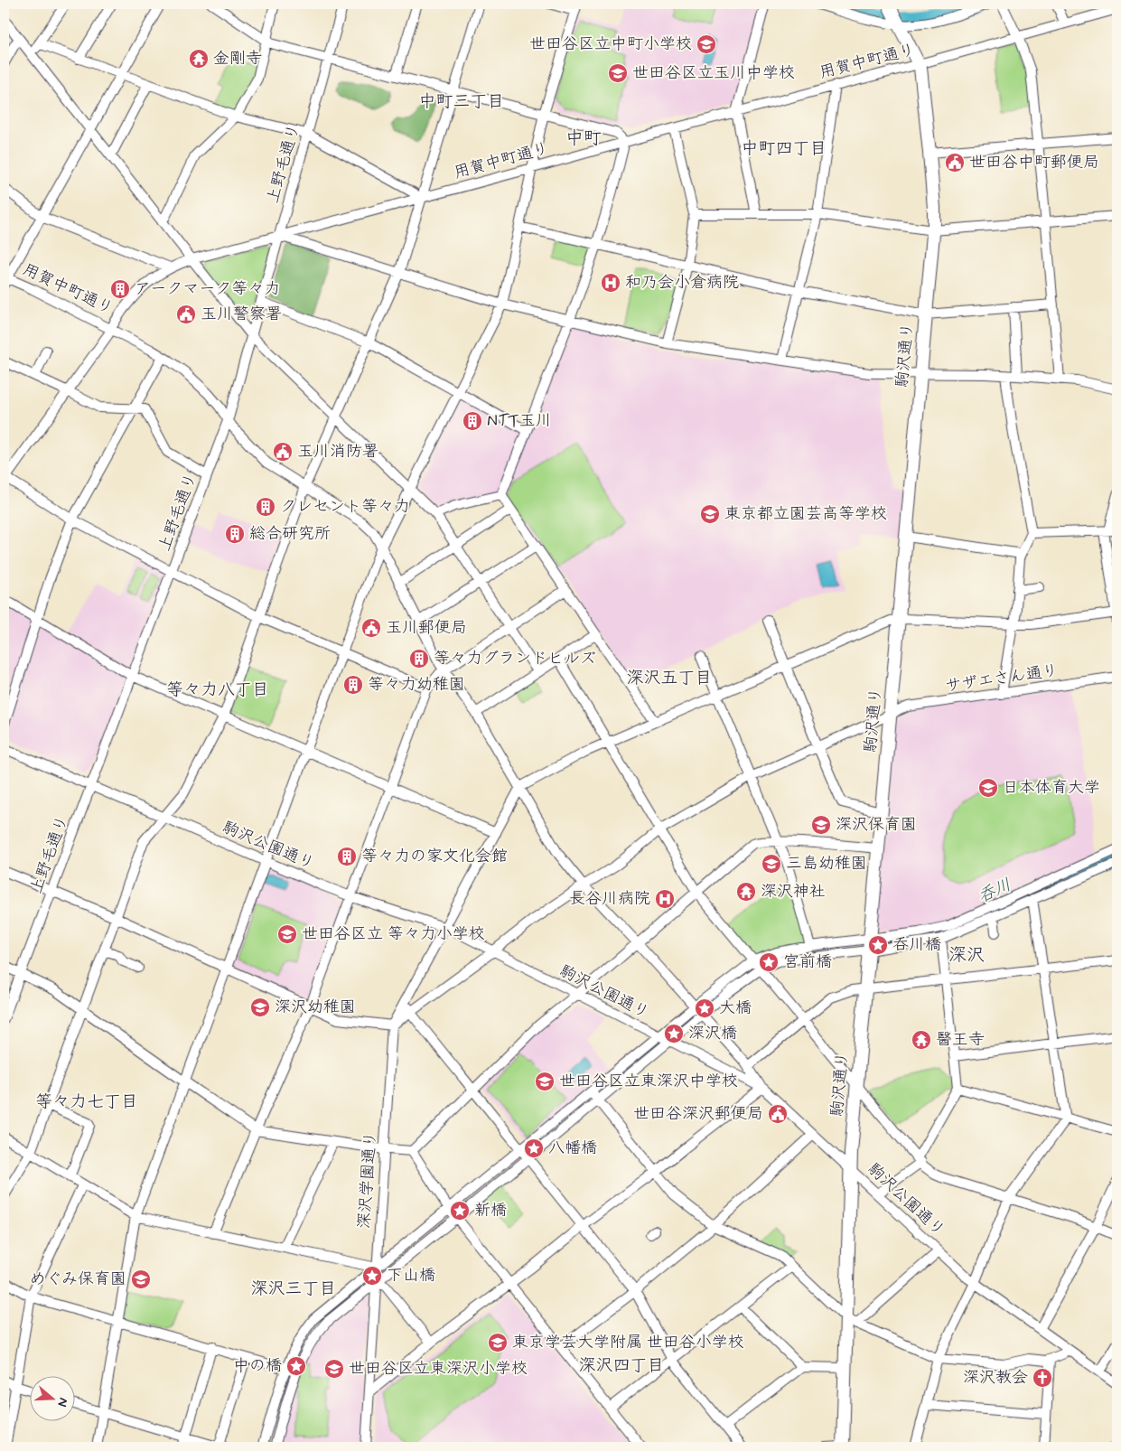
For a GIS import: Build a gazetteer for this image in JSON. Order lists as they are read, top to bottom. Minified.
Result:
{"streets":{"main road":["駒沢通り"],"street":["用賀中町通り","上野毛通り","サザエさん通り","駒沢公園通り","深沢学園通り"]},"crossings":[["用賀中町通り","上野毛通り"],["用賀中町通り","駒沢通り"],["上野毛通り","駒沢公園通り"],["駒沢通り","サザエさん通り"],["駒沢通り","駒沢公園通り"],["サザエさん通り","駒沢公園通り"],["サザエさん通り","深沢学園通り"],["駒沢公園通り","深沢学園通り"]],"districts":["中町三丁目","中町","中町四丁目","深沢五丁目","等々力八丁目","深沢","等々力七丁目","深沢三丁目","深沢四丁目"],"water":["呑川"],"places":{"school or university":["世田谷区立中町小学校","世田谷区立玉川中学校","東京都立園芸高等学校","日本体育大学","深沢保育園","三島幼稚園","世田谷区立 等々力小学校","深沢幼稚園","世田谷区立東深沢中学校","めぐみ保育園","東京学芸大学附属 世田谷小学校","世田谷区立東深沢小学校"],"temple":["金剛寺","深沢神社","醫王寺"],"public building":["世田谷中町郵便局","玉川警察署","玉川消防署","玉川郵便局","世田谷深沢郵便局"],"hospital":["和乃会小倉病院","長谷川病院"],"building":["アークマーク等々力","NTT玉川","クレセント等々力","総合研究所","等々力グランドヒルズ","等々力幼稚園","等々力の家文化会館"],"place":["呑川橋","宮前橋","大橋","深沢橋","八幡橋","新橋","下山橋","中の橋"],"church":["深沢教会"]},"north":"right"}
